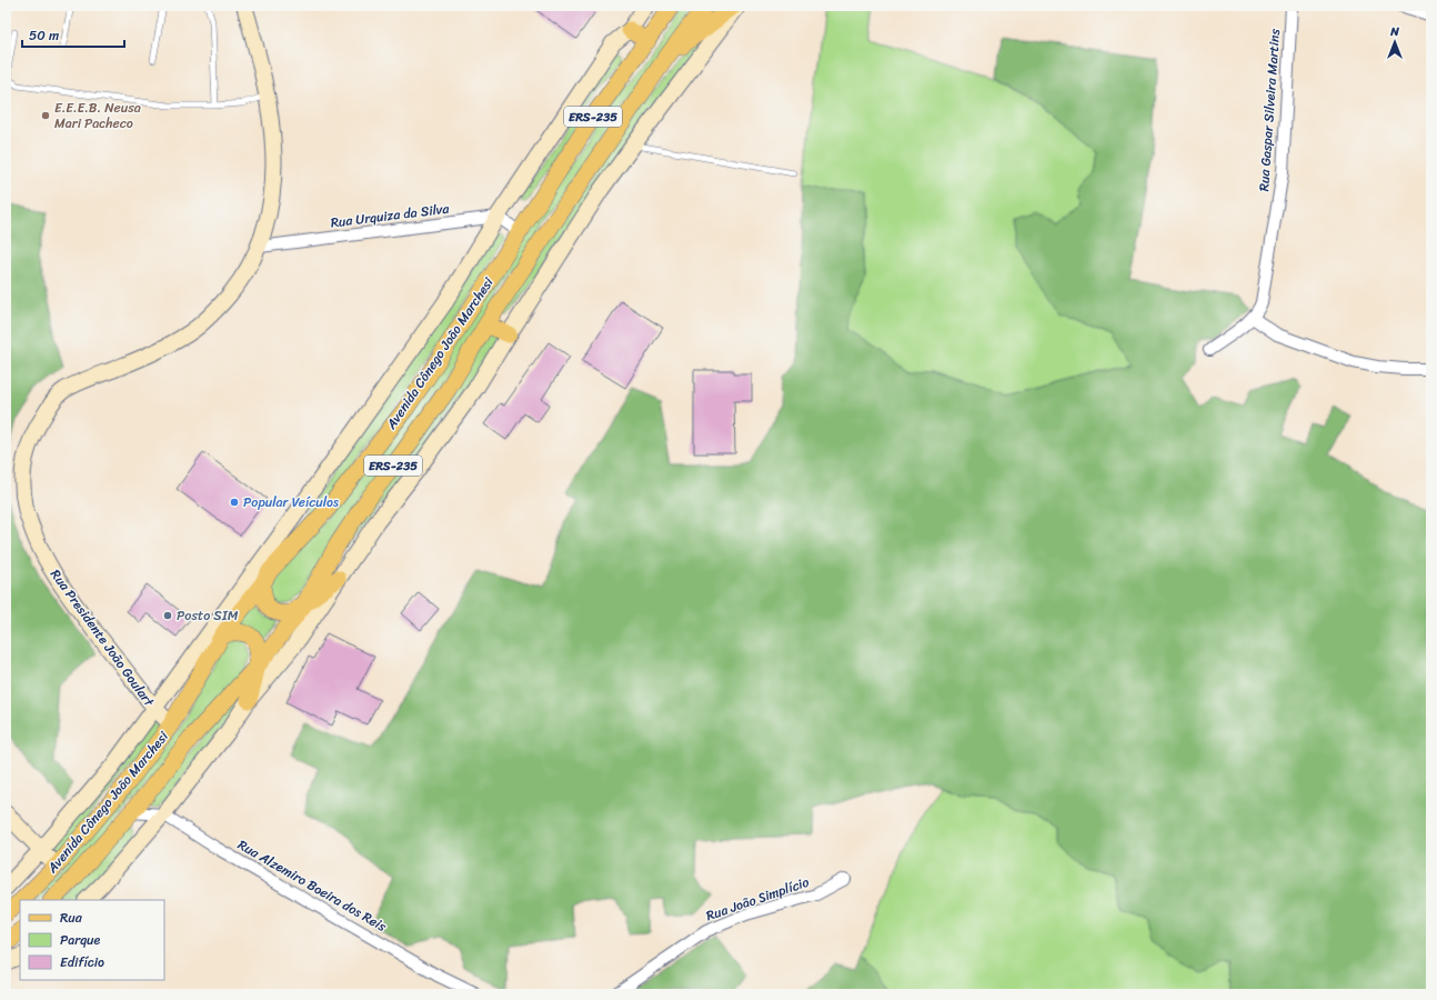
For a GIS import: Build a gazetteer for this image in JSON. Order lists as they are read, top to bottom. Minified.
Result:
{"streets":{"main road":["ERS-235","Avenida Cônego João Marchesi"],"street":["Rua Gaspar Silveira Martins","Rua Urquiza da Silva","Rua Presidente João Goulart","Rua Alzemiro Boeira dos Reis","Rua João Simplício"]},"crossings":[["Rua Urquiza da Silva","Avenida Cônego João Marchesi"],["Rua Urquiza da Silva","Rua Presidente João Goulart"],["Avenida Cônego João Marchesi","Rua Presidente João Goulart"],["Avenida Cônego João Marchesi","Rua Alzemiro Boeira dos Reis"]],"places":["E.E.E.B. Neusa Mari Pacheco","Popular Veículos","Posto SIM"],"legend":["Rua","Parque","Edifício"],"scale_bar":"50 m","north":"top"}
